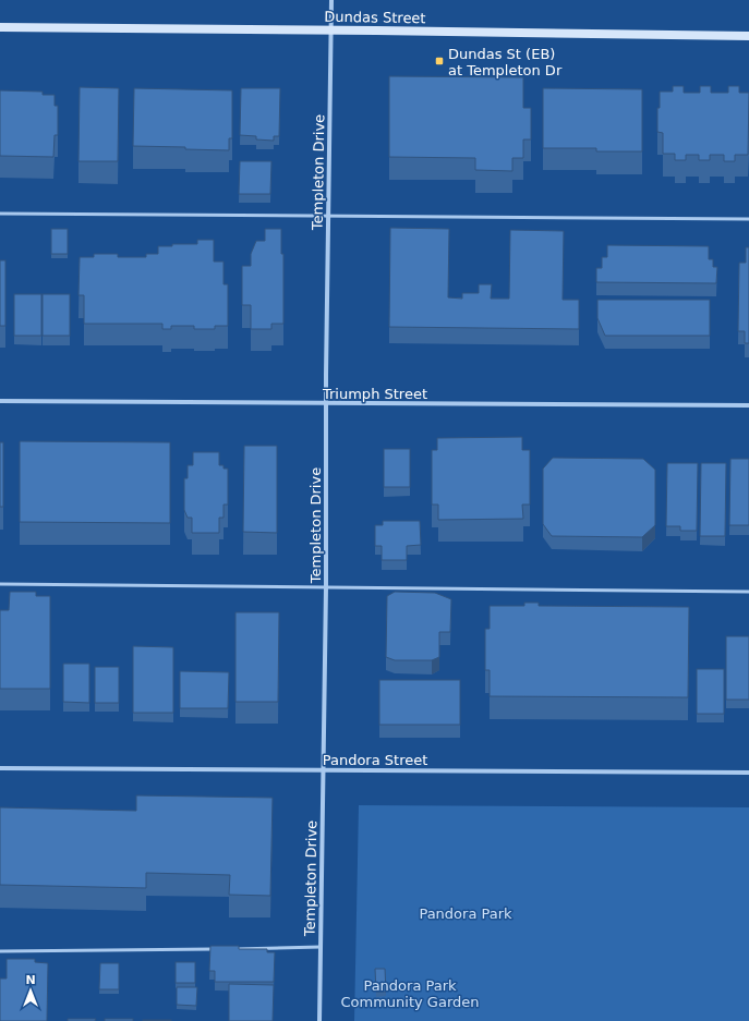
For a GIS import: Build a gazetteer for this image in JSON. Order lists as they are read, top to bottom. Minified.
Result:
{"streets":{"main road":["Dundas Street"],"street":["Templeton Drive","Triumph Street","Pandora Street"]},"crossings":[["Dundas Street","Templeton Drive"],["Templeton Drive","Triumph Street"],["Templeton Drive","Pandora Street"]],"parks":["Pandora Park","Pandora Park Community Garden"],"places":{"transit":["Dundas St (EB) at Templeton Dr"]},"north":"top"}
